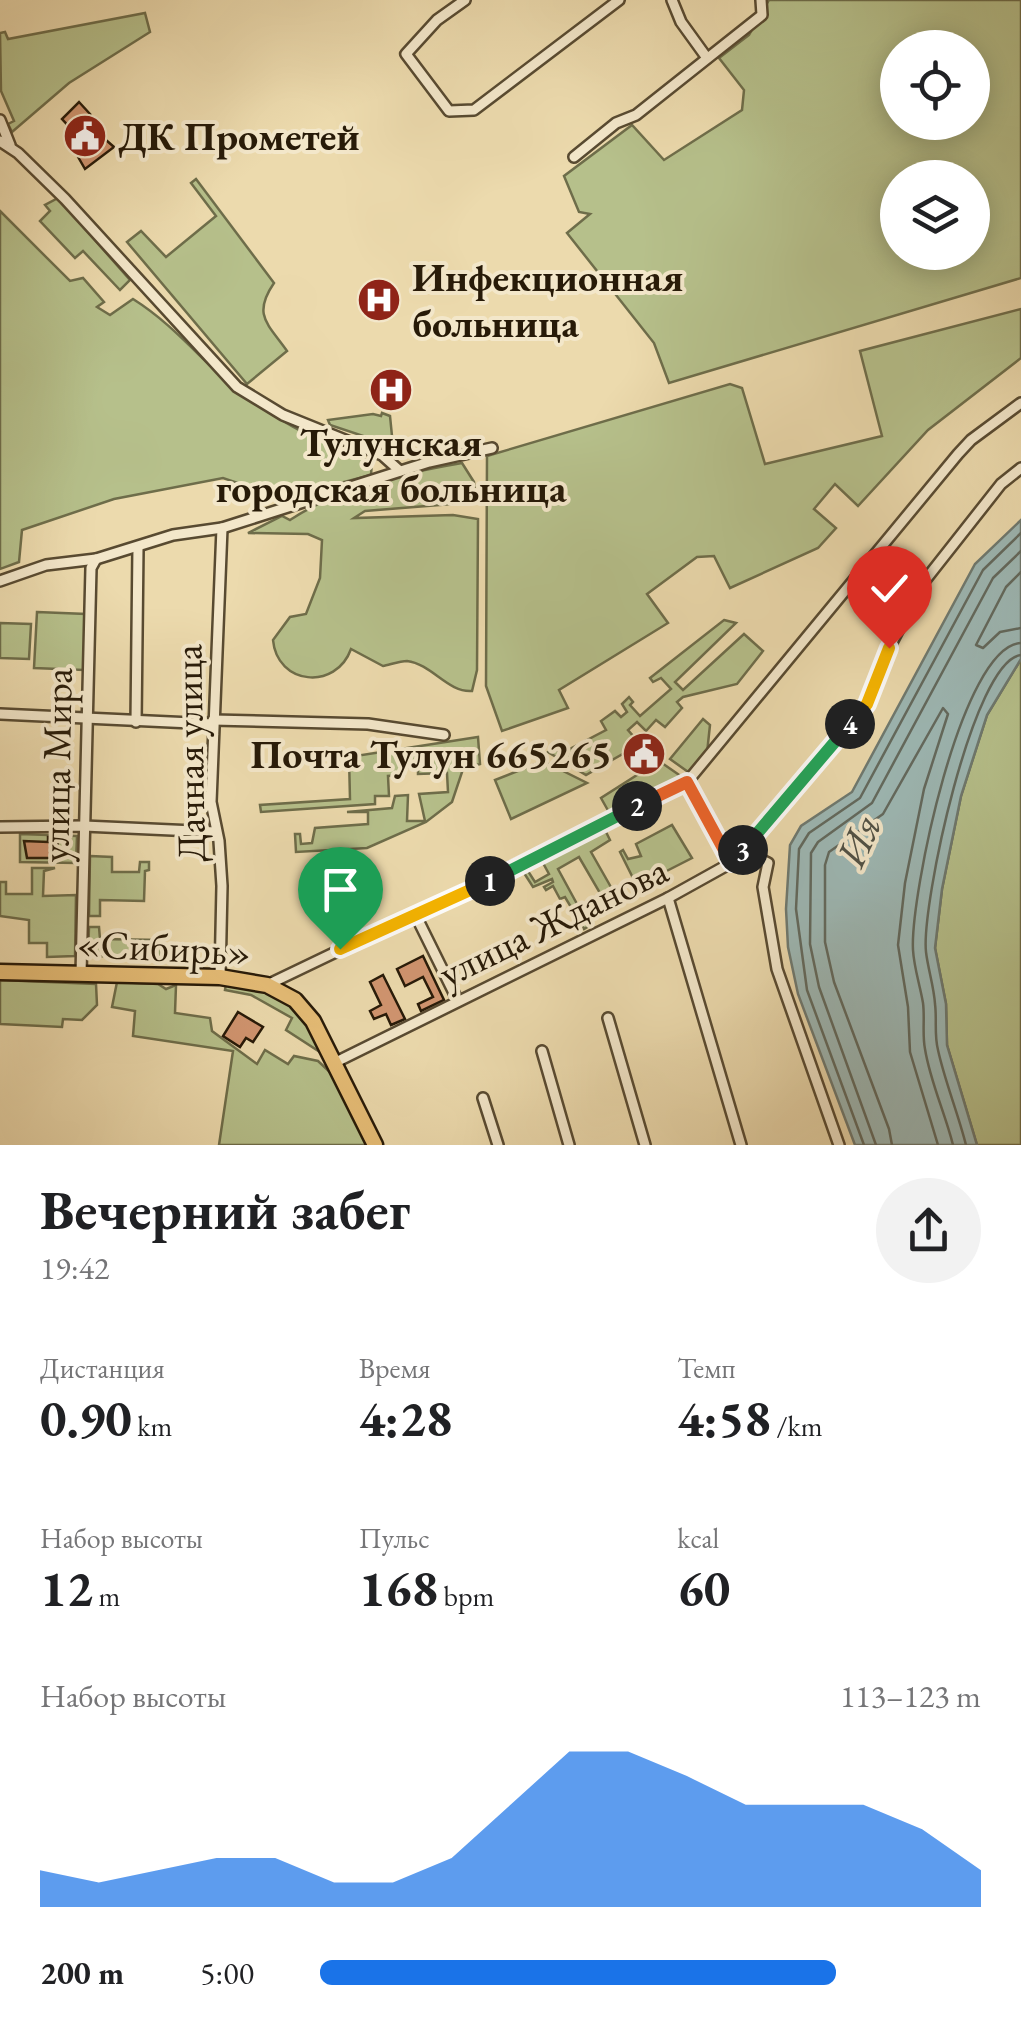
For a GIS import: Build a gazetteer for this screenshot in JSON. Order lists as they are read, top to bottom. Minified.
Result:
{"streets":{"highway":["«Сибирь»"],"street":["Дачная улица","улица Мира","улица Жданова"]},"crossings":[["Дачная улица","«Сибирь»"],["улица Мира","«Сибирь»"],["улица Жданова","«Сибирь»"]],"water":["Ия"],"places":{"public building":["ДК Прометей","Почта Тулун 665265"],"hospital":["Инфекционная больница","Тулунская городская больница"]},"page":{"pins":["4","2","3","1"],"heading":["Вечерний забег","19:42"],"stats":[["Дистанция","0.90 km"],["Время","4:28"],["Темп","4:58 /km"],["Набор высоты","12 m"],["Пульс","168 bpm"],["kcal","60"]],"chart":["Набор высоты","113–123 m"],"list":[{"name":"200 m","note":"5:00"}]}}
